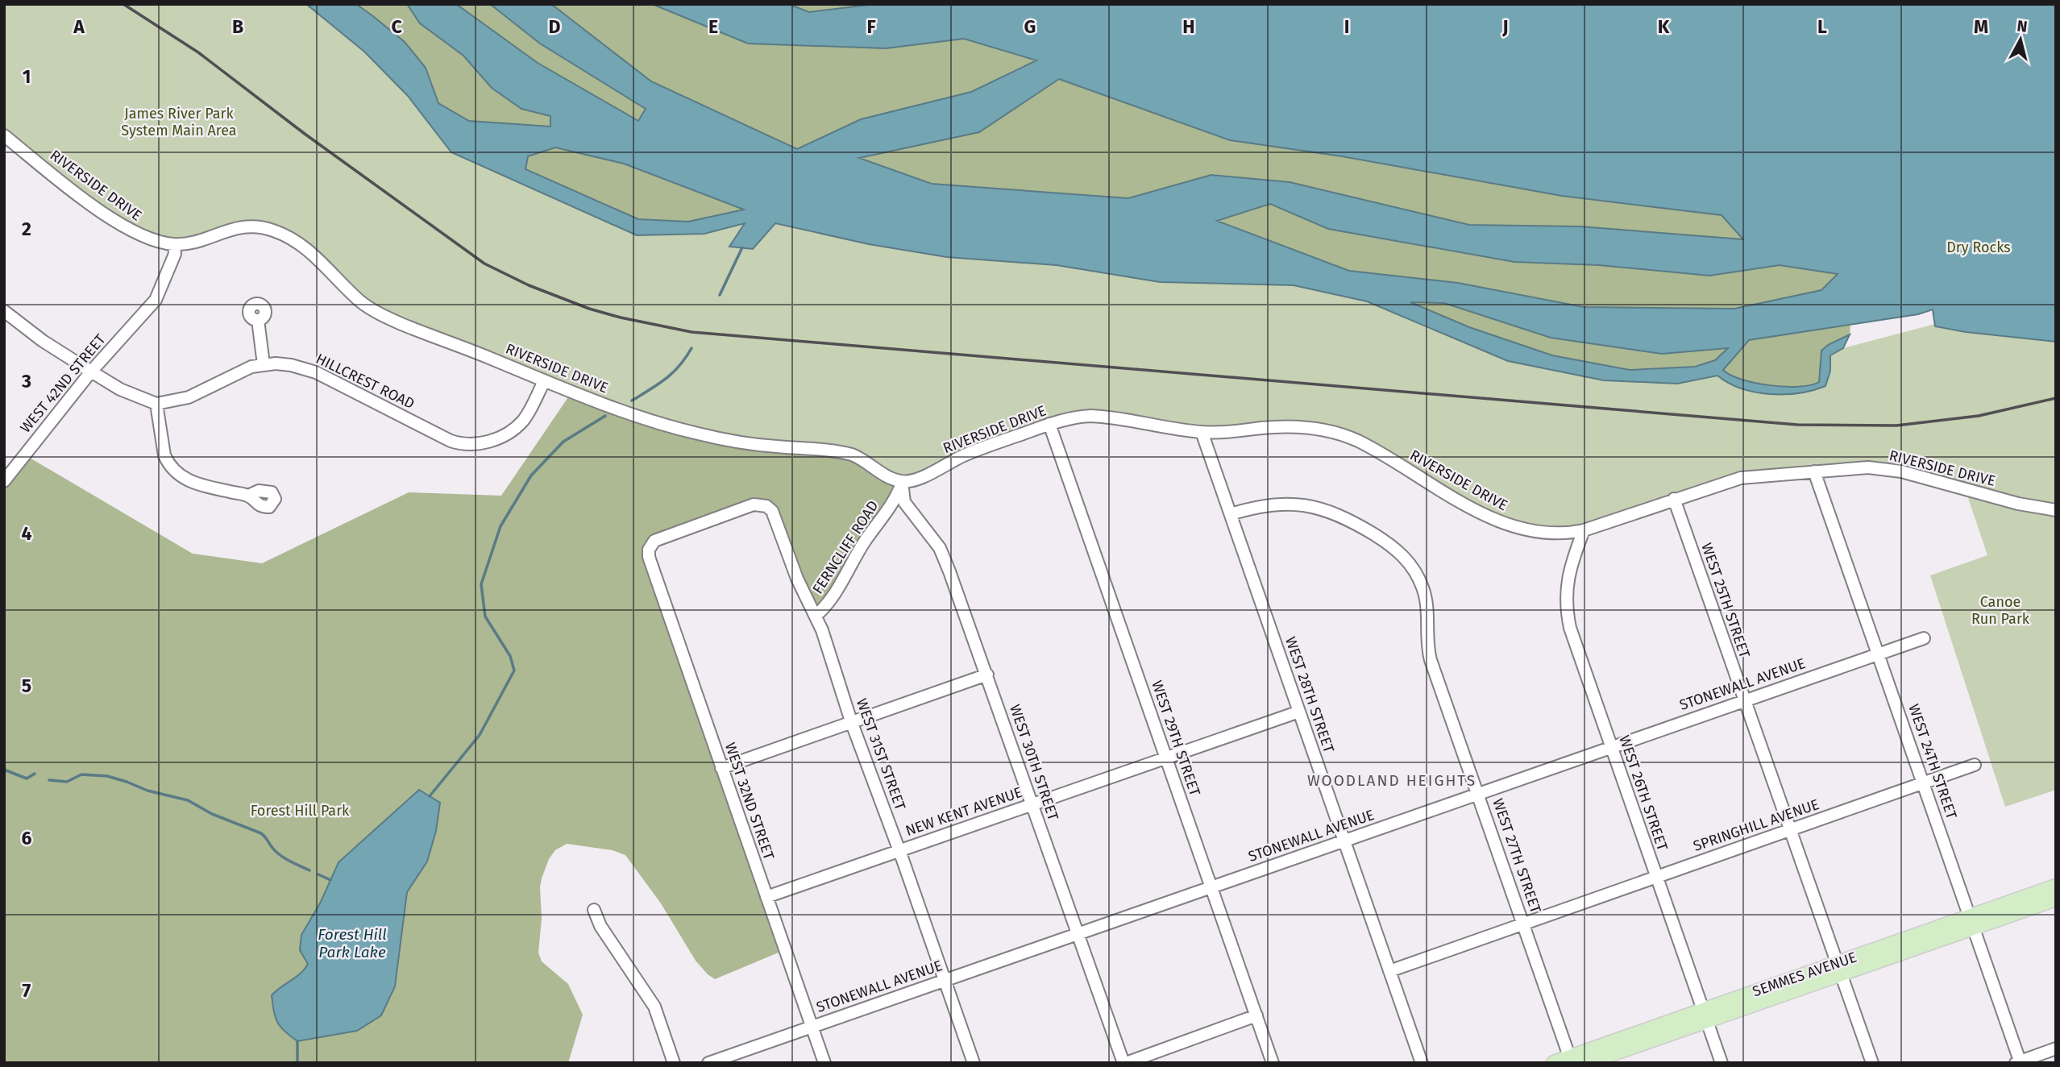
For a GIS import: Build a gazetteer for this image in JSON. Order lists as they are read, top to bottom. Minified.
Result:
{"streets":{"main road":["SEMMES AVENUE"],"street":["RIVERSIDE DRIVE","HILLCREST ROAD","WEST 42ND STREET","FERNCLIFF ROAD","WEST 25TH STREET","STONEWALL AVENUE","WEST 28TH STREET","WEST 29TH STREET","WEST 31ST STREET","WEST 24TH STREET","WEST 30TH STREET","WEST 26TH STREET","WEST 32ND STREET","NEW KENT AVENUE","SPRINGHILL AVENUE","WEST 27TH STREET"]},"crossings":[["RIVERSIDE DRIVE","HILLCREST ROAD"],["RIVERSIDE DRIVE","WEST 42ND STREET"],["RIVERSIDE DRIVE","FERNCLIFF ROAD"],["RIVERSIDE DRIVE","WEST 25TH STREET"],["RIVERSIDE DRIVE","WEST 28TH STREET"],["RIVERSIDE DRIVE","WEST 29TH STREET"],["RIVERSIDE DRIVE","WEST 24TH STREET"],["RIVERSIDE DRIVE","WEST 30TH STREET"],["RIVERSIDE DRIVE","WEST 26TH STREET"],["FERNCLIFF ROAD","WEST 31ST STREET"],["FERNCLIFF ROAD","WEST 30TH STREET"],["FERNCLIFF ROAD","WEST 32ND STREET"],["WEST 25TH STREET","STONEWALL AVENUE"],["WEST 25TH STREET","SPRINGHILL AVENUE"],["WEST 25TH STREET","SEMMES AVENUE"],["STONEWALL AVENUE","WEST 28TH STREET"],["STONEWALL AVENUE","WEST 29TH STREET"],["STONEWALL AVENUE","WEST 31ST STREET"],["STONEWALL AVENUE","WEST 24TH STREET"],["STONEWALL AVENUE","WEST 30TH STREET"],["STONEWALL AVENUE","WEST 26TH STREET"],["STONEWALL AVENUE","WEST 32ND STREET"],["STONEWALL AVENUE","WEST 27TH STREET"],["WEST 28TH STREET","NEW KENT AVENUE"],["WEST 28TH STREET","SPRINGHILL AVENUE"],["WEST 28TH STREET","WEST 27TH STREET"],["WEST 29TH STREET","NEW KENT AVENUE"],["WEST 31ST STREET","NEW KENT AVENUE"],["WEST 24TH STREET","SPRINGHILL AVENUE"],["WEST 24TH STREET","SEMMES AVENUE"],["WEST 30TH STREET","NEW KENT AVENUE"],["WEST 26TH STREET","SPRINGHILL AVENUE"],["WEST 26TH STREET","SEMMES AVENUE"],["WEST 32ND STREET","NEW KENT AVENUE"],["SPRINGHILL AVENUE","WEST 27TH STREET"],["WEST 27TH STREET","SEMMES AVENUE"]],"districts":["WOODLAND HEIGHTS"],"water":["Forest Hill Park Lake"],"parks":["James River Park System Main Area","Dry Rocks","Canoe Run Park","Forest Hill Park"],"north":"top","grid":{"columns":["A","B","C","D","E","F","G","H","I","J","K","L","M"],"rows":["1","2","3","4","5","6","7"]}}
